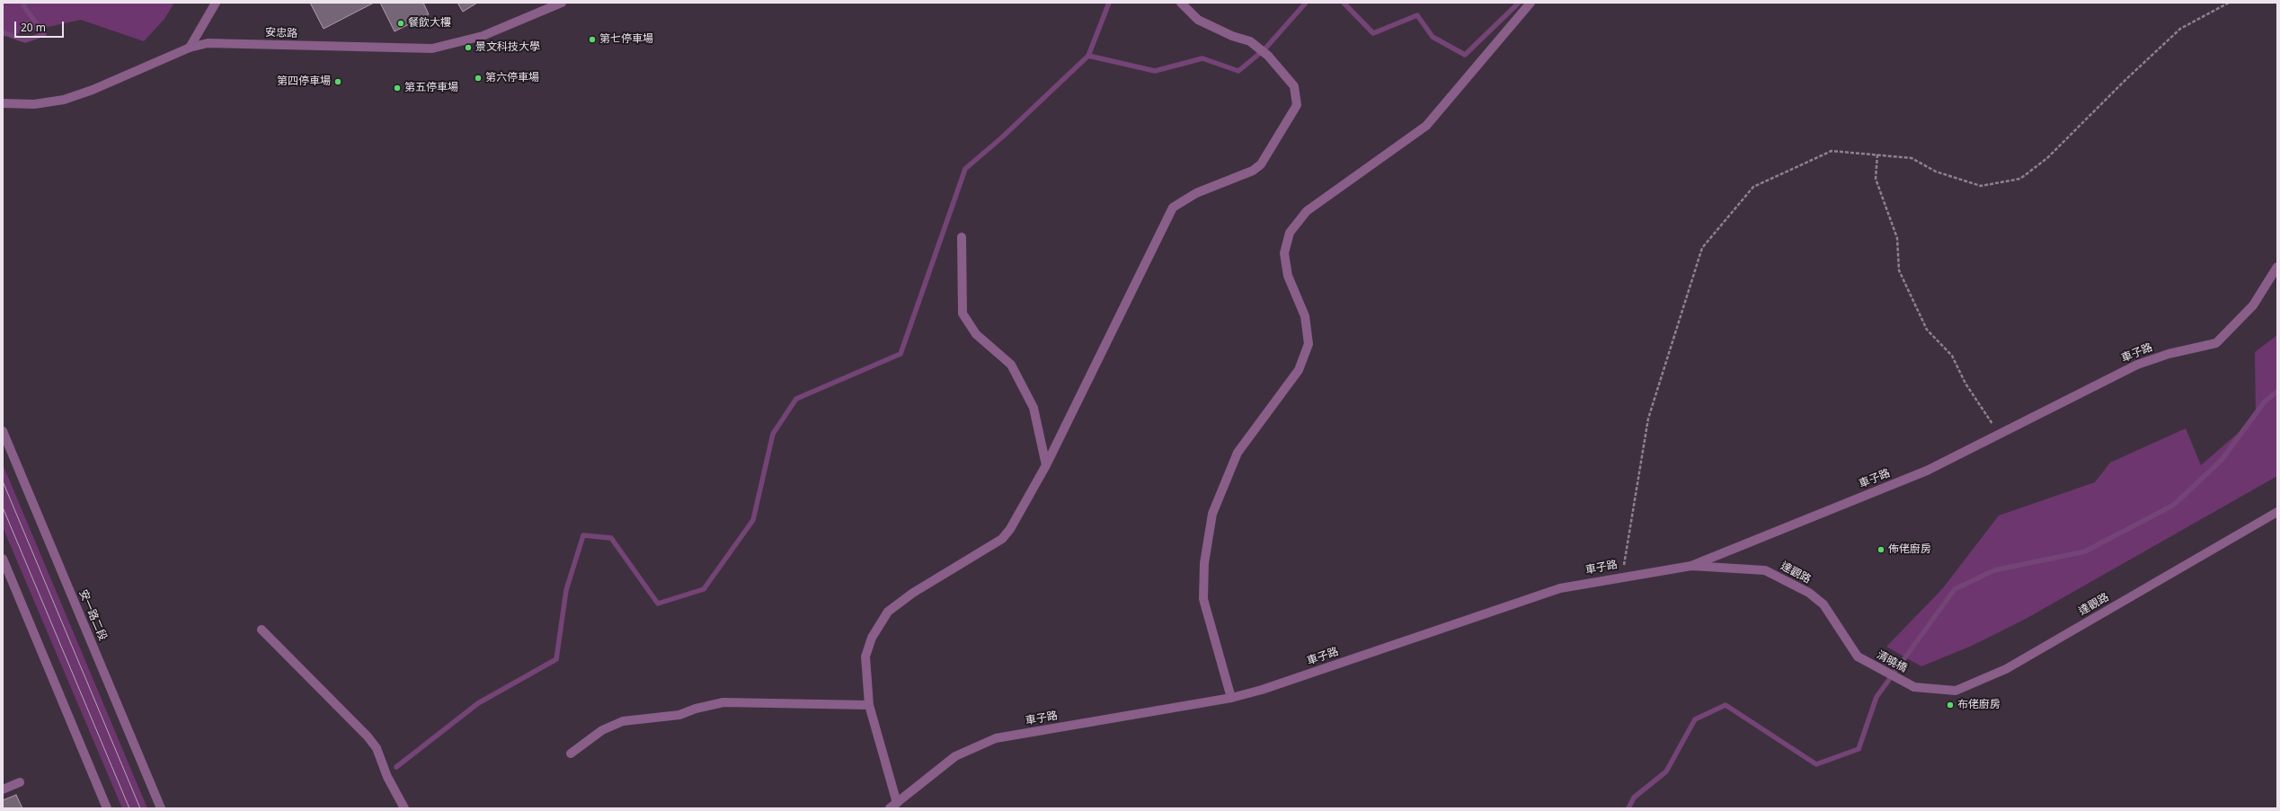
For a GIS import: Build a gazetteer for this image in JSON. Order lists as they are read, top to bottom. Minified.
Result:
{"streets":{"street":["安忠路","車子路","達觀路","安一路二段","清曉橋"]},"crossings":[["車子路","達觀路"],["達觀路","清曉橋"]],"places":["餐飲大樓","第七停車場","景文科技大學","第六停車場","第四停車場","第五停車場","佈佬廚房","布佬廚房"],"scale_bar":"20 m"}
